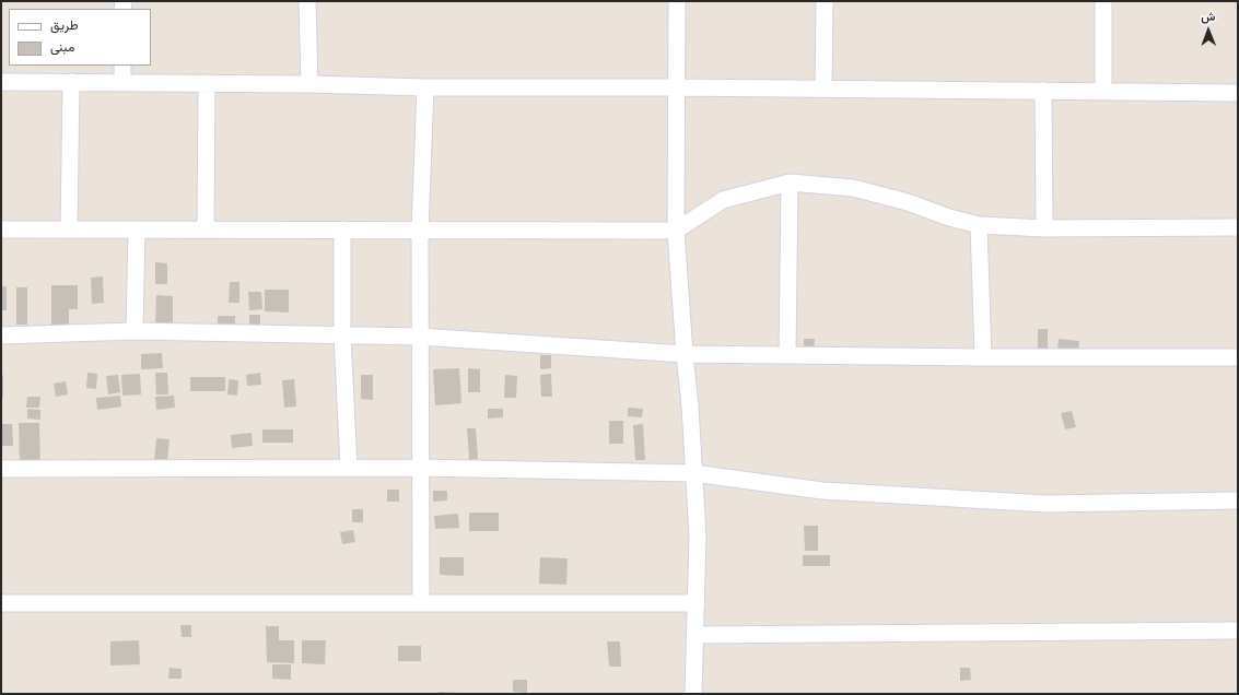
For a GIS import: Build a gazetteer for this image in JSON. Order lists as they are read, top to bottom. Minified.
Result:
{"legend":["طريق","مبنى"],"north":"top"}
